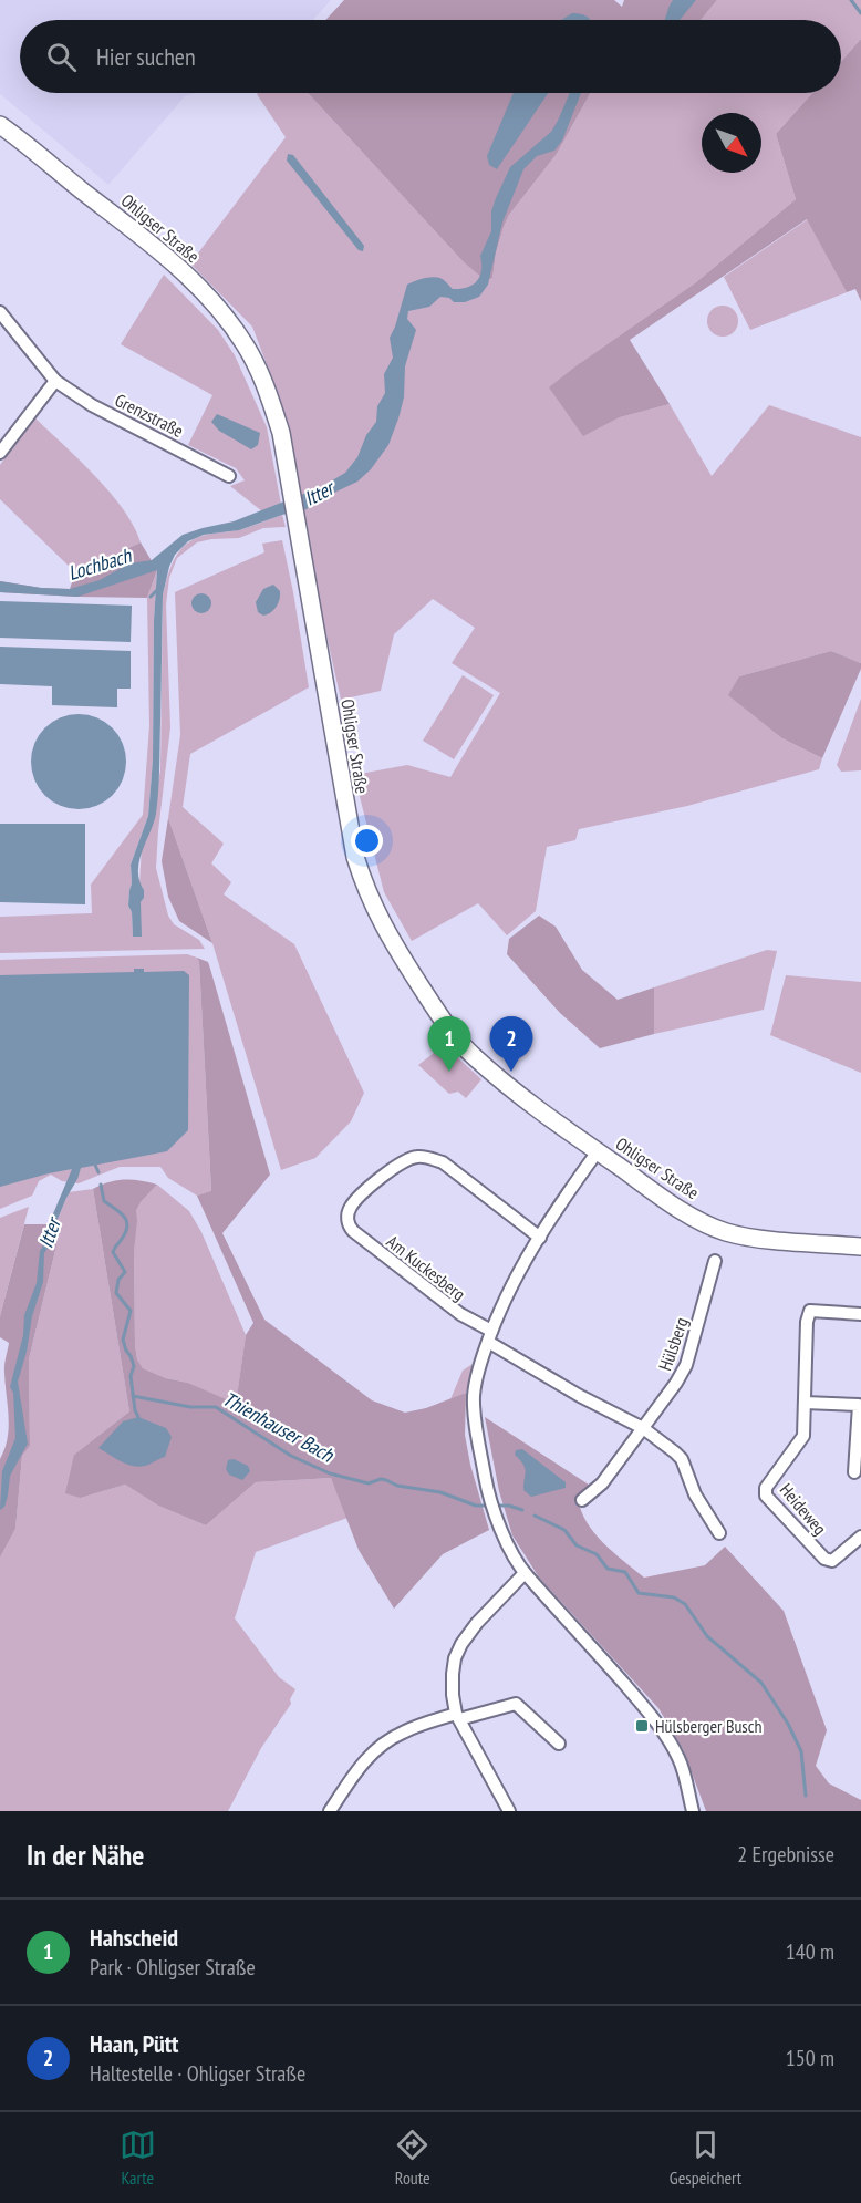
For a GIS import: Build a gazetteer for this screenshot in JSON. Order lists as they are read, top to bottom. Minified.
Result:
{"streets":{"main road":["Ohligser Straße"],"street":["Grenzstraße","Am Kuckesberg","Hülsberg","Heideweg"]},"crossings":[["Am Kuckesberg","Hülsberg"]],"water":["Itter","Lochbach","Thienhauser Bach"],"places":{"transit":["Hülsberger Busch"]},"north":"bottom right","page":{"search":"Hier suchen","pins":["1","2"],"heading":["In der Nähe","2 Ergebnisse"],"list":[{"mark":"1","name":"Hahscheid","note":"Park · Ohligser Straße","value":"140 m"},{"mark":"2","name":"Haan, Pütt","note":"Haltestelle · Ohligser Straße","value":"150 m"}],"nav":["Karte","Route","Gespeichert"]}}
